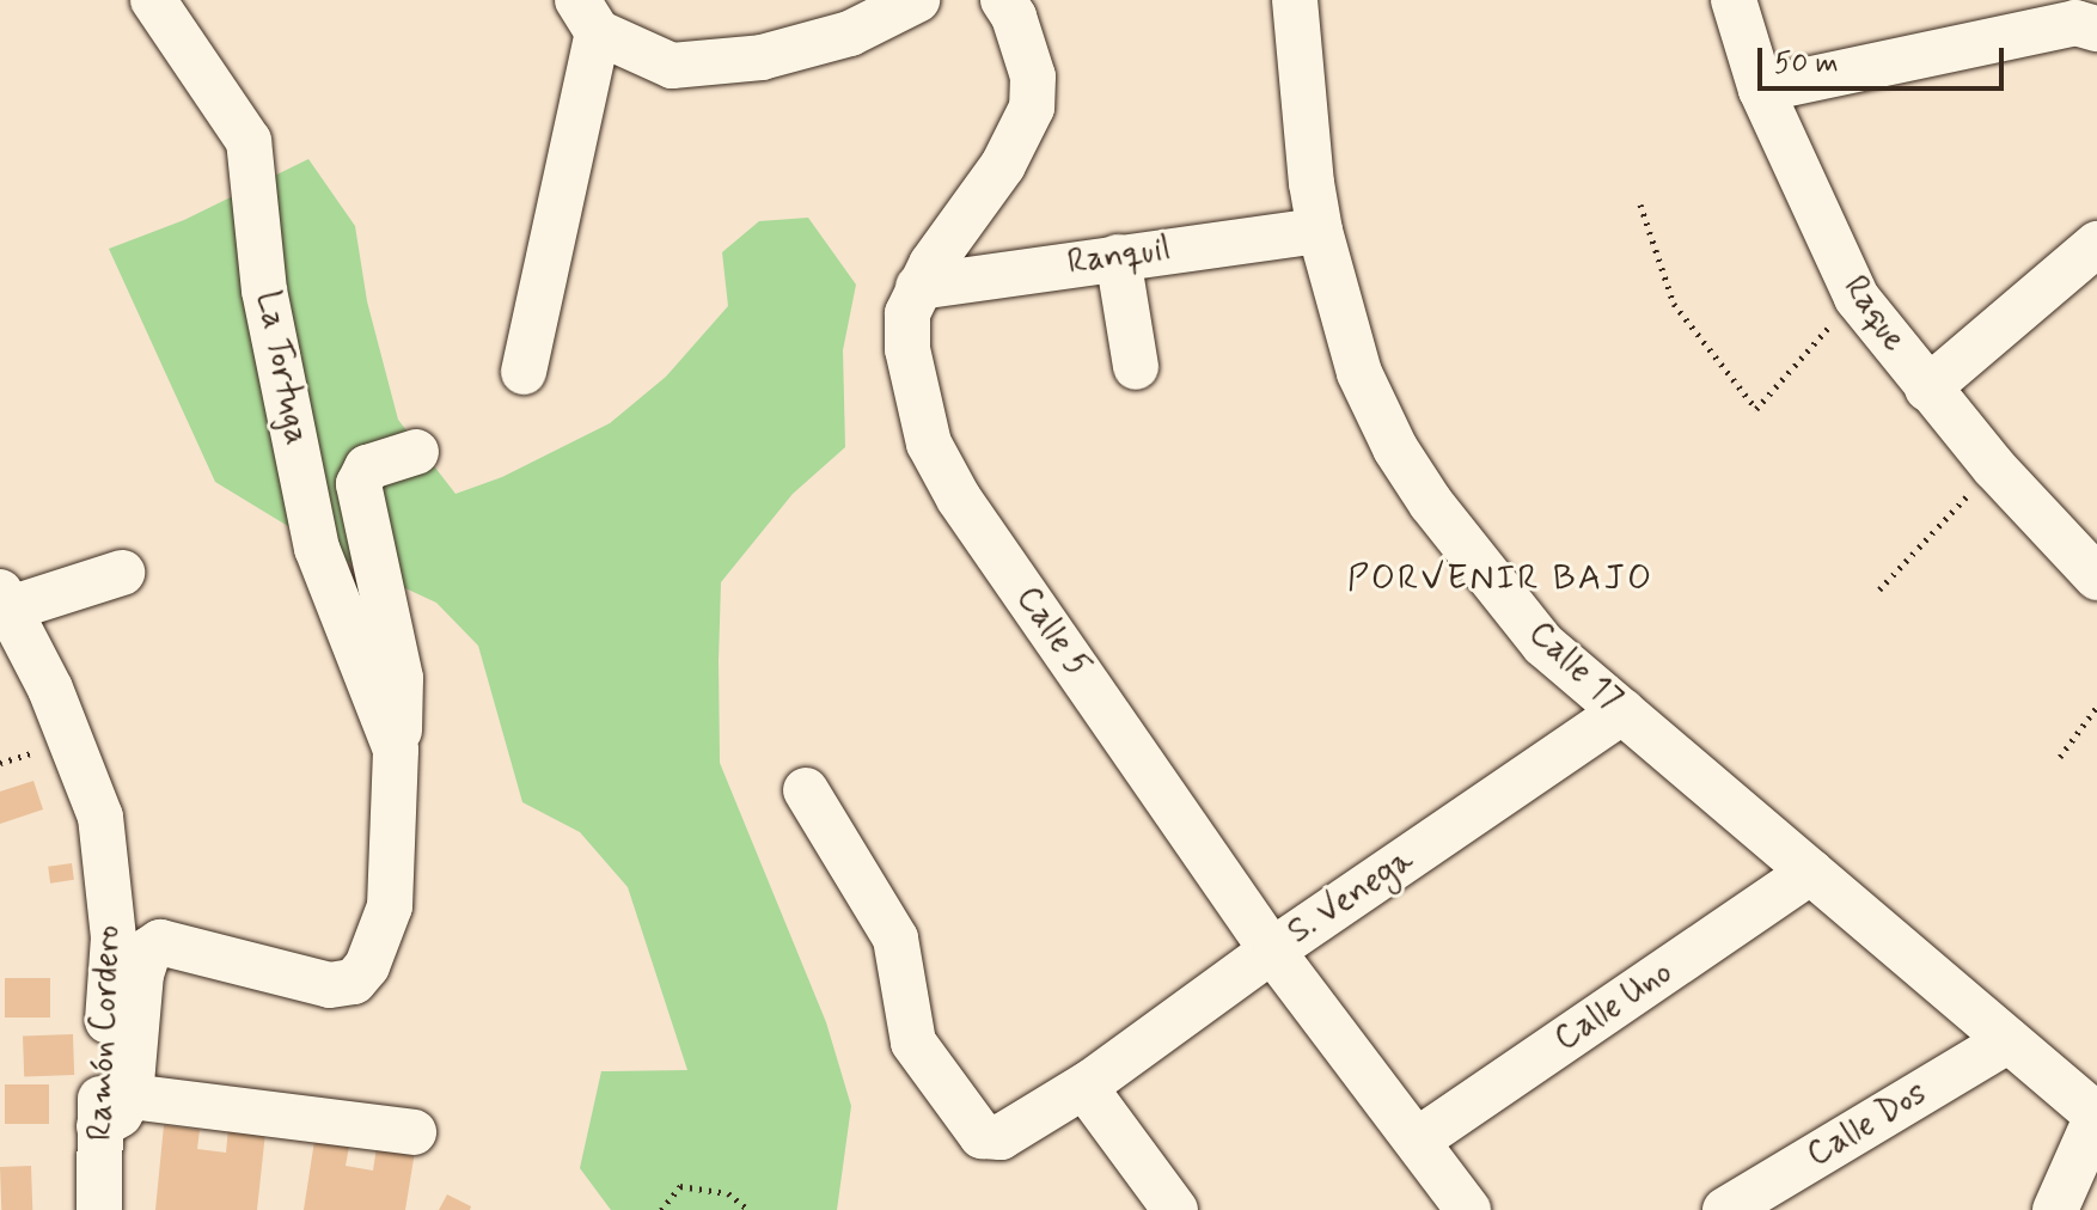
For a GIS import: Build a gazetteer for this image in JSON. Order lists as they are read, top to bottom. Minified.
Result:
{"streets":{"street":["Ranquil","Raque","La Tortuga","Calle 5","Calle 17","S. Venega","Calle Uno","Ramón Cordero","Calle Dos"]},"crossings":[["Ranquil","Calle 5"],["Ranquil","Calle 17"],["La Tortuga","Ramón Cordero"],["Calle 5","S. Venega"],["Calle 5","Calle Uno"],["Calle 17","S. Venega"],["Calle 17","Calle Uno"],["Calle 17","Calle Dos"]],"districts":["PORVENIR BAJO"],"scale_bar":"50 m"}
